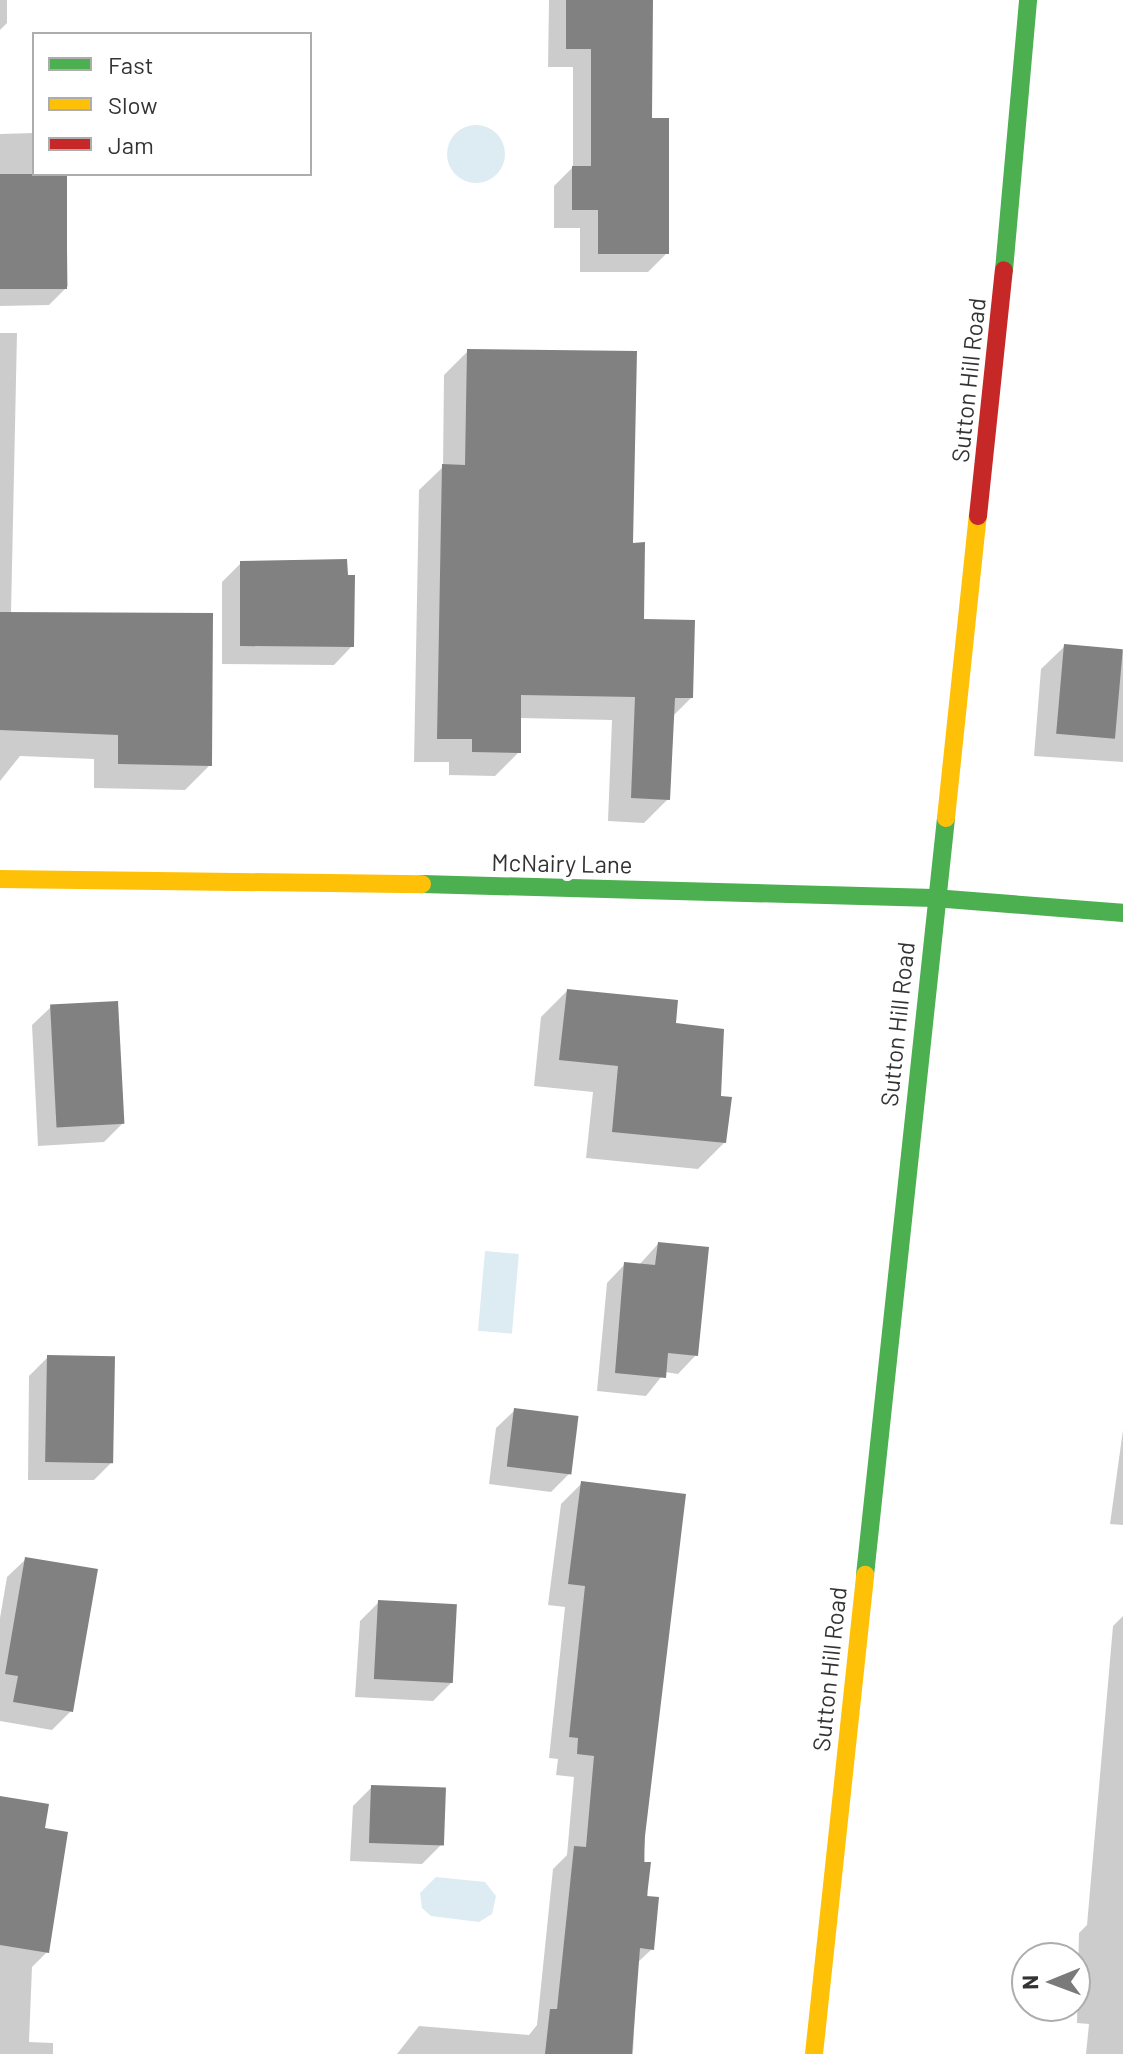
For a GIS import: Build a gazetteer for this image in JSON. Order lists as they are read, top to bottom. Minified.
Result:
{"streets":{"street":["Sutton Hill Road","McNairy Lane"]},"crossings":[["Sutton Hill Road","McNairy Lane"]],"legend":["Fast","Slow","Jam"],"north":"left"}
